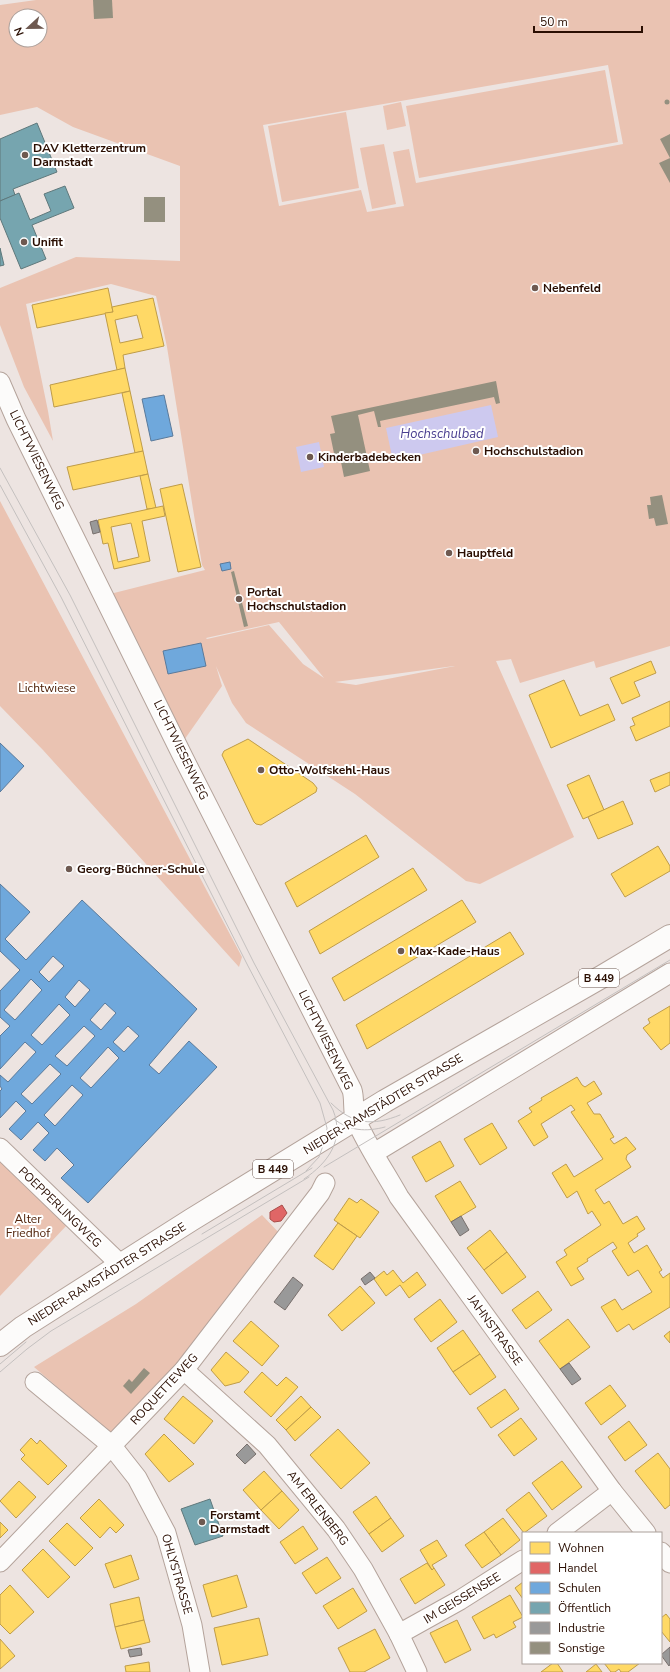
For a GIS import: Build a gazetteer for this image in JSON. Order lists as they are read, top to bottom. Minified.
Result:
{"streets":{"main road":["B 449","NIEDER-RAMSTÄDTER STRASSE"],"street":["LICHTWIESENWEG","POEPPERLINGWEG","JAHNSTRASSE","ROQUETTEWEG","AM ERLENBERG","OHLYSTRASSE","IM GEISSENSEE"]},"crossings":[["LICHTWIESENWEG","NIEDER-RAMSTÄDTER STRASSE"],["LICHTWIESENWEG","JAHNSTRASSE"],["NIEDER-RAMSTÄDTER STRASSE","POEPPERLINGWEG"],["NIEDER-RAMSTÄDTER STRASSE","JAHNSTRASSE"],["ROQUETTEWEG","AM ERLENBERG"],["ROQUETTEWEG","OHLYSTRASSE"],["AM ERLENBERG","IM GEISSENSEE"]],"water":["Hochschulbad"],"parks":["Lichtwiese","Alter Friedhof"],"places":["DAV Kletterzentrum Darmstadt","Unifit","Nebenfeld","Hochschulstadion","Kinderbadebecken","Hauptfeld","Portal Hochschulstadion","Otto-Wolfskehl-Haus","Georg-Büchner-Schule","Max-Kade-Haus","Forstamt Darmstadt"],"legend":["Wohnen","Handel","Schulen","Öffentlich","Industrie","Sonstige"],"scale_bar":"50 m","north":"left"}
